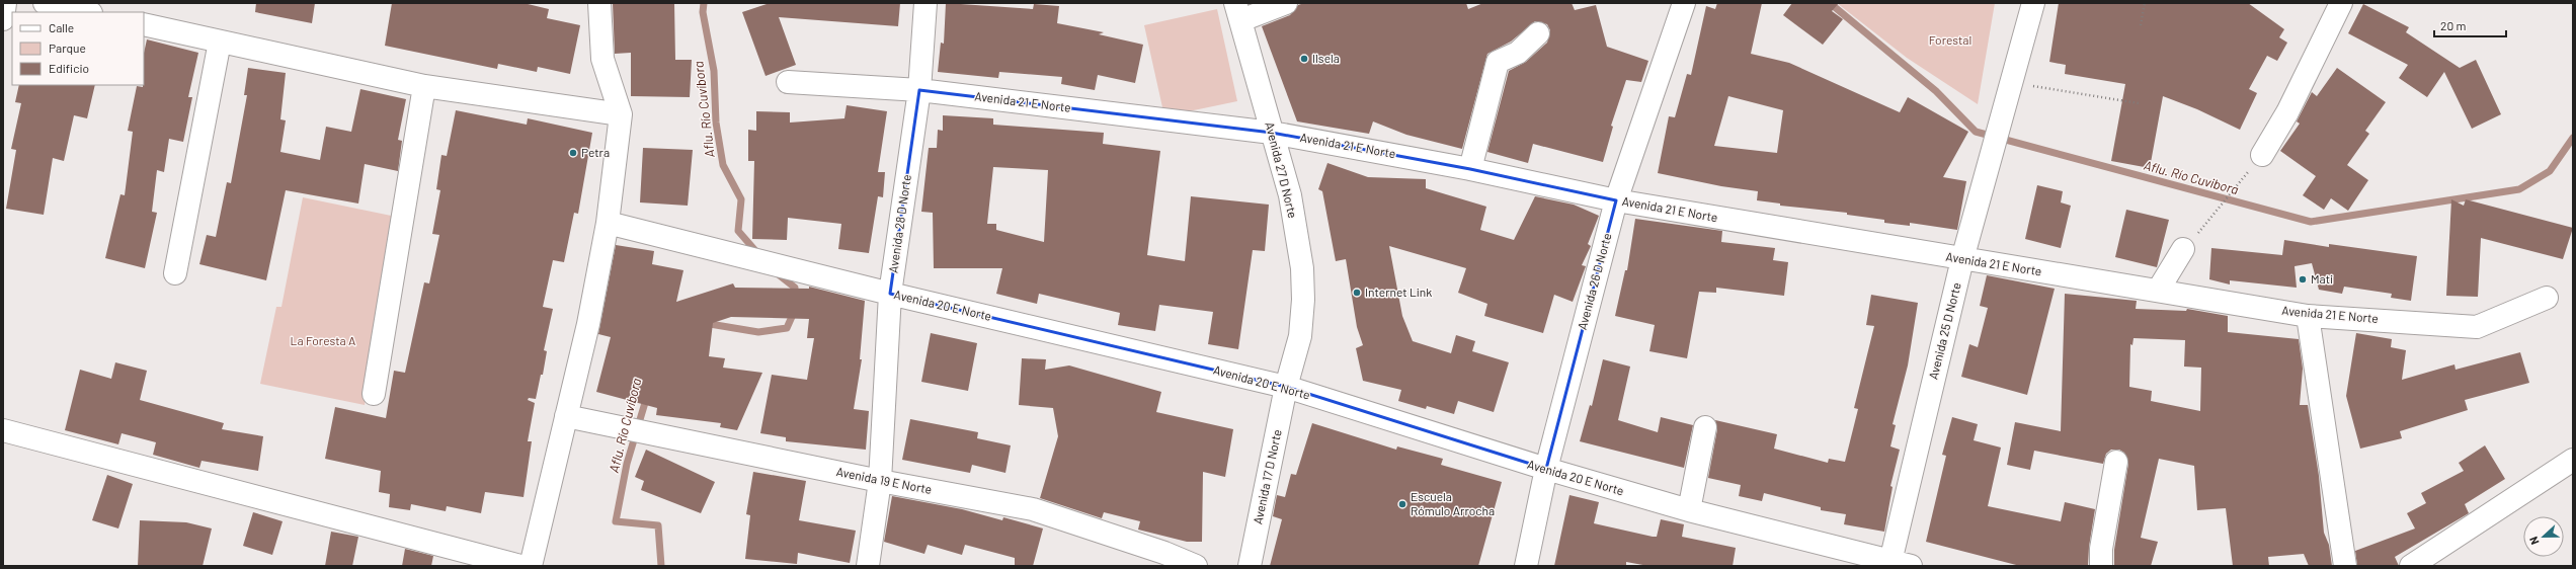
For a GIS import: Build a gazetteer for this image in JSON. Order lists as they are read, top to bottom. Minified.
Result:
{"streets":{"street":["Avenida 21 E Norte","Avenida 27 D Norte","Avenida 28 D Norte","Avenida 26 D Norte","Avenida 20 E Norte","Avenida 25 D Norte","Avenida 17 D Norte","Avenida 19 E Norte"]},"crossings":[["Avenida 21 E Norte","Avenida 27 D Norte"],["Avenida 21 E Norte","Avenida 28 D Norte"],["Avenida 21 E Norte","Avenida 26 D Norte"],["Avenida 21 E Norte","Avenida 25 D Norte"],["Avenida 27 D Norte","Avenida 20 E Norte"],["Avenida 27 D Norte","Avenida 17 D Norte"],["Avenida 28 D Norte","Avenida 20 E Norte"],["Avenida 28 D Norte","Avenida 19 E Norte"],["Avenida 26 D Norte","Avenida 20 E Norte"],["Avenida 20 E Norte","Avenida 25 D Norte"],["Avenida 20 E Norte","Avenida 17 D Norte"]],"water":["Aflu. Río Cuvíbora","Aflu. Río Cuvibora"],"parks":["Forestal","La Foresta A"],"places":["Ilsela","Petra","Mati","Internet Link","Escuela Rómulo Arrocha"],"legend":["Calle","Parque","Edificio"],"scale_bar":"20 m","north":"left"}
